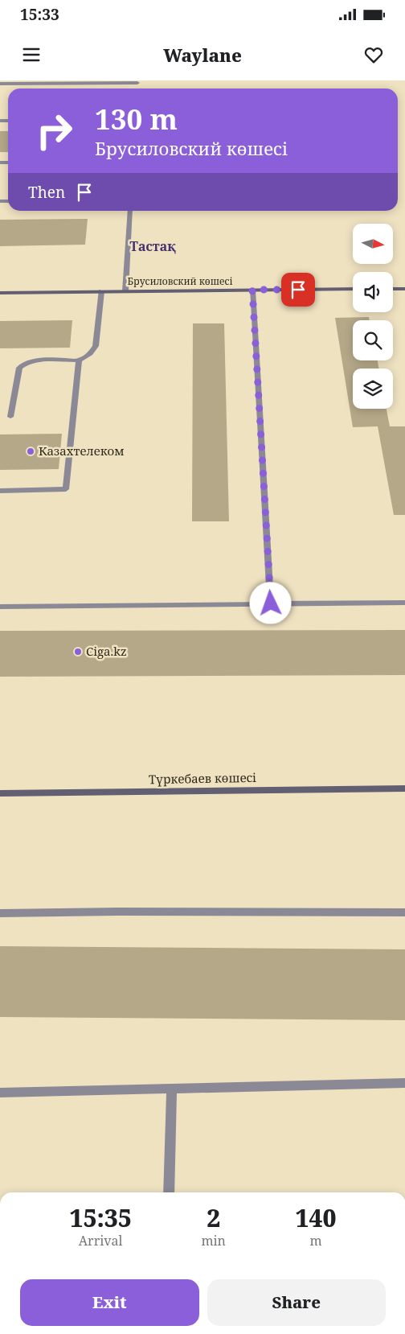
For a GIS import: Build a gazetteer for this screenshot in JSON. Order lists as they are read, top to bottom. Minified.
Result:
{"streets":{"street":["Брусиловский көшесі","Түркебаев көшесі"]},"districts":["Тастақ"],"places":["Казахтелеком","Ciga.kz"],"north":"right","page":{"status":"15:33","header":"Waylane","turn":["130 m","Брусиловский көшесі"],"then":"Then","eta":["15:35","Arrival","2","min","140","m"],"buttons":["Exit","Share"]}}
